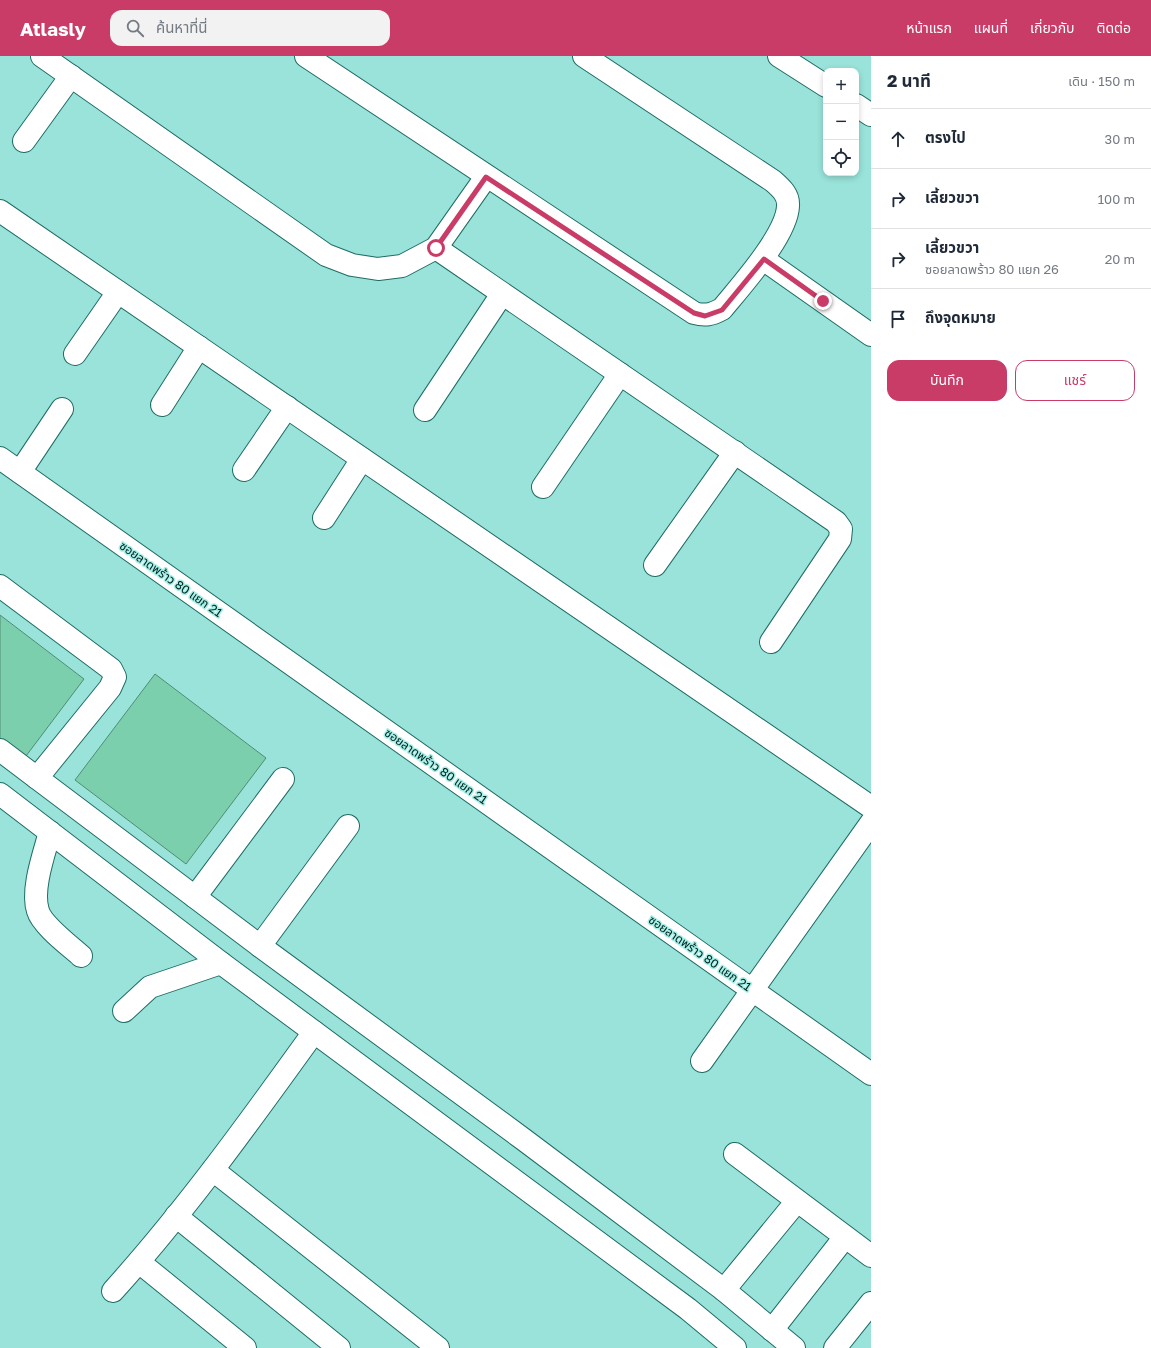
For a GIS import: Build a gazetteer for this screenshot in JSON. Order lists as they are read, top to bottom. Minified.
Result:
{"streets":{"street":["ซอยลาดพร้าว 80 แยก 21"]},"page":{"header":"Atlasly","search":"ค้นหาที่นี่","nav":["หน้าแรก","แผนที่","เกี่ยวกับ","ติดต่อ"],"heading":["2 นาที","เดิน · 150 m"],"map_buttons":["+","−"],"list":[["ตรงไป","30 m"],["เลี้ยวขวา","100 m"],["เลี้ยวขวา","ซอยลาดพร้าว 80 แยก 26","20 m"],"ถึงจุดหมาย"],"buttons":["บันทึก","แชร์"]}}
